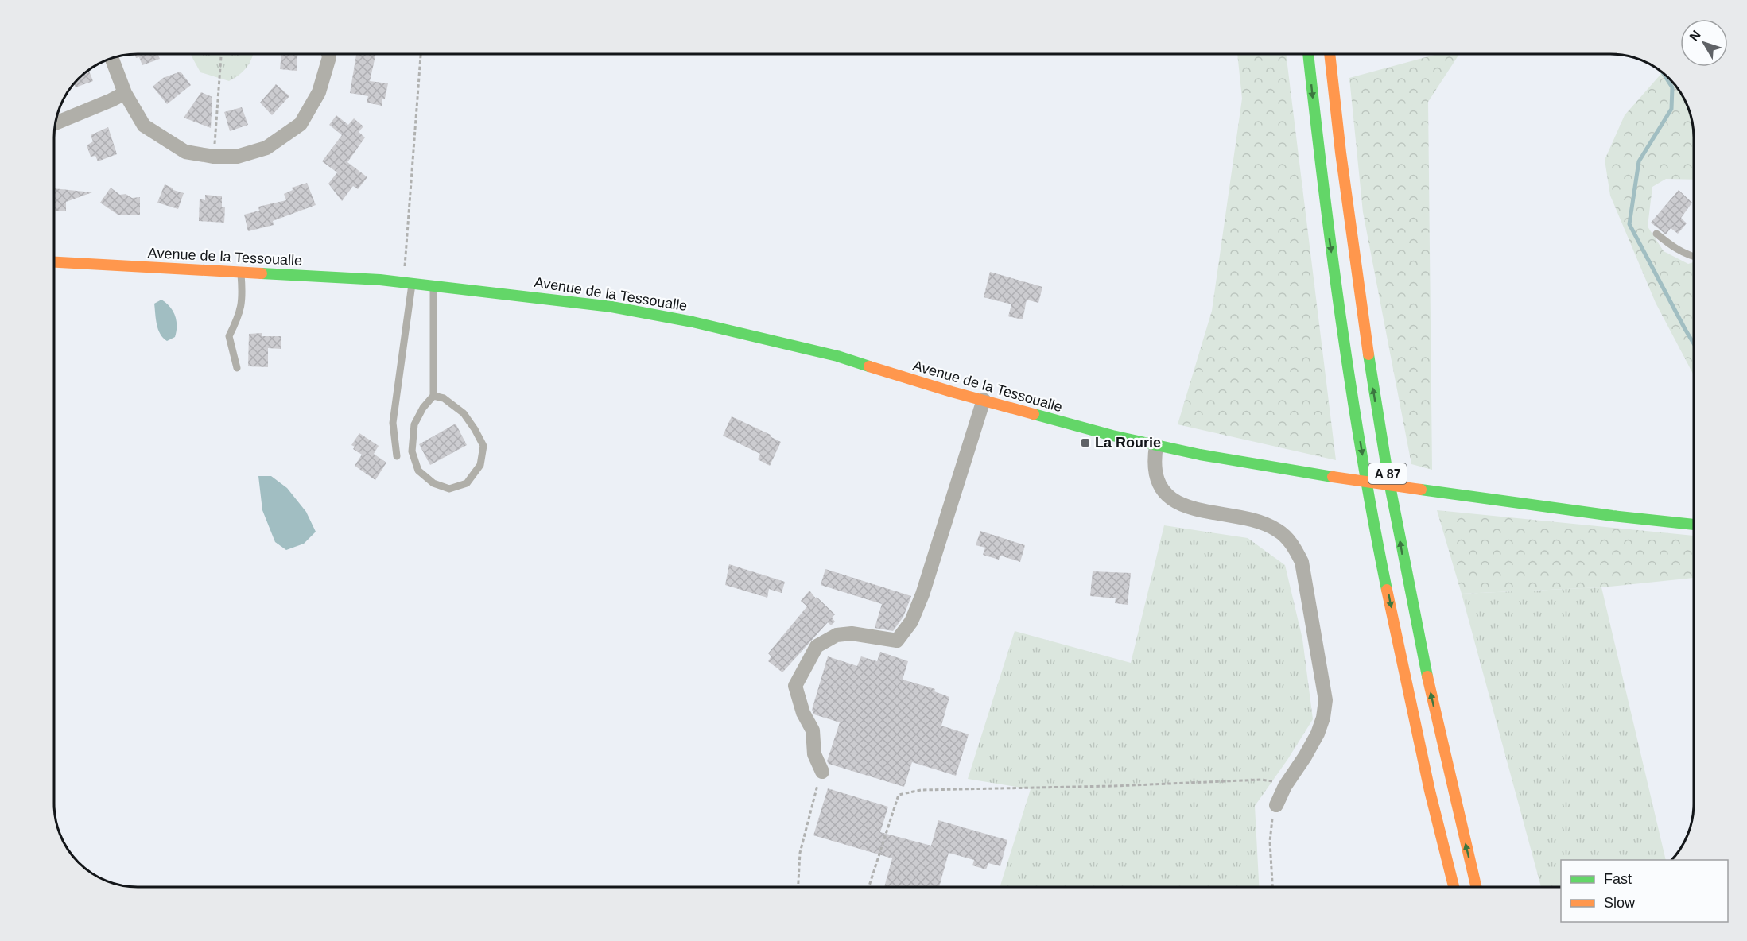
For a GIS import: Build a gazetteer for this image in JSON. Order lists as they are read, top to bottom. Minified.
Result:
{"streets":{"main road":["Avenue de la Tessoualle","A 87"]},"places":{"transit":["La Rourie"]},"legend":["Fast","Slow"],"north":"top left"}
